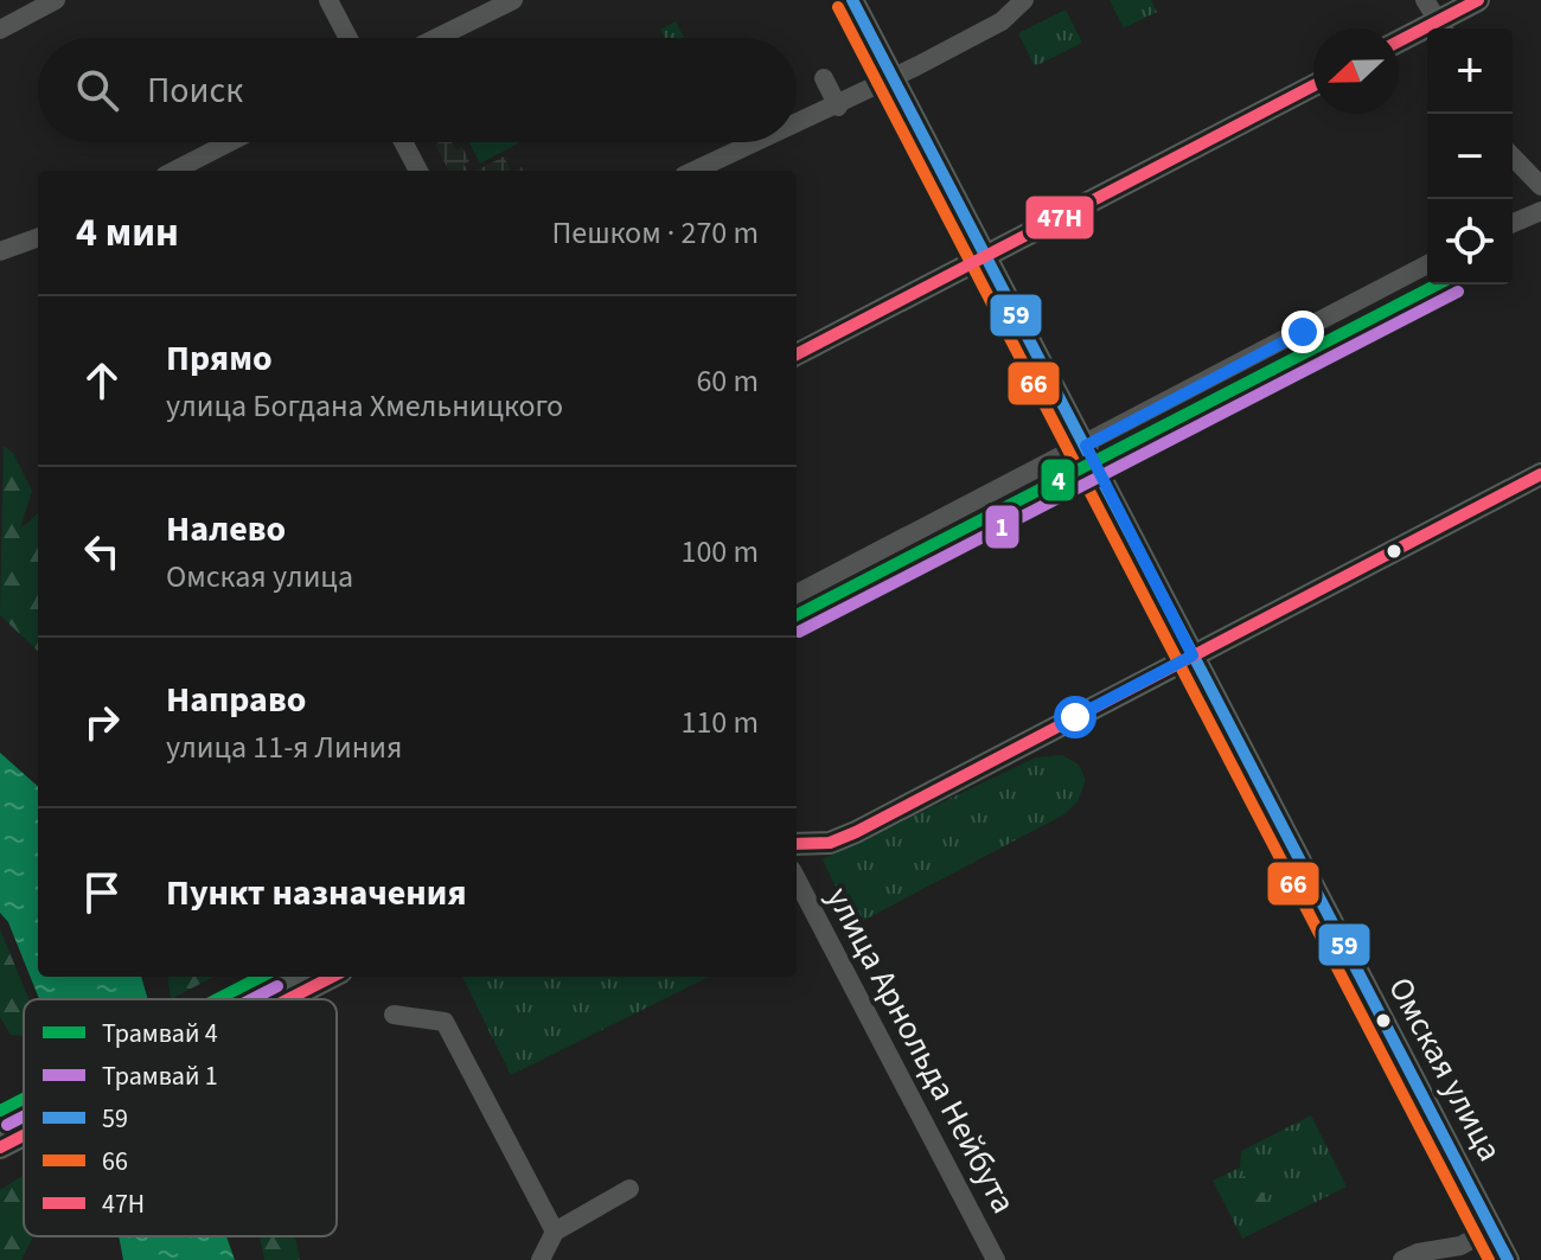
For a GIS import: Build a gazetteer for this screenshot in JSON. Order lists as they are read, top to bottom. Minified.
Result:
{"streets":{"main road":["Омская улица"],"street":["улица Арнольда Нейбута"]},"lines":["transit line 59","transit line 47Н","transit line 66","tram line 4","tram line 1"],"legend":["Трамвай 4","Трамвай 1","59","66","47Н"],"north":"left","page":{"map_buttons":["+","−"],"search":"Поиск","heading":["4 мин","Пешком · 270 m"],"list":[["Прямо","улица Богдана Хмельницкого","60 m"],["Налево","Омская улица","100 m"],["Направо","улица 11-я Линия","110 m"],"Пункт назначения"]}}
